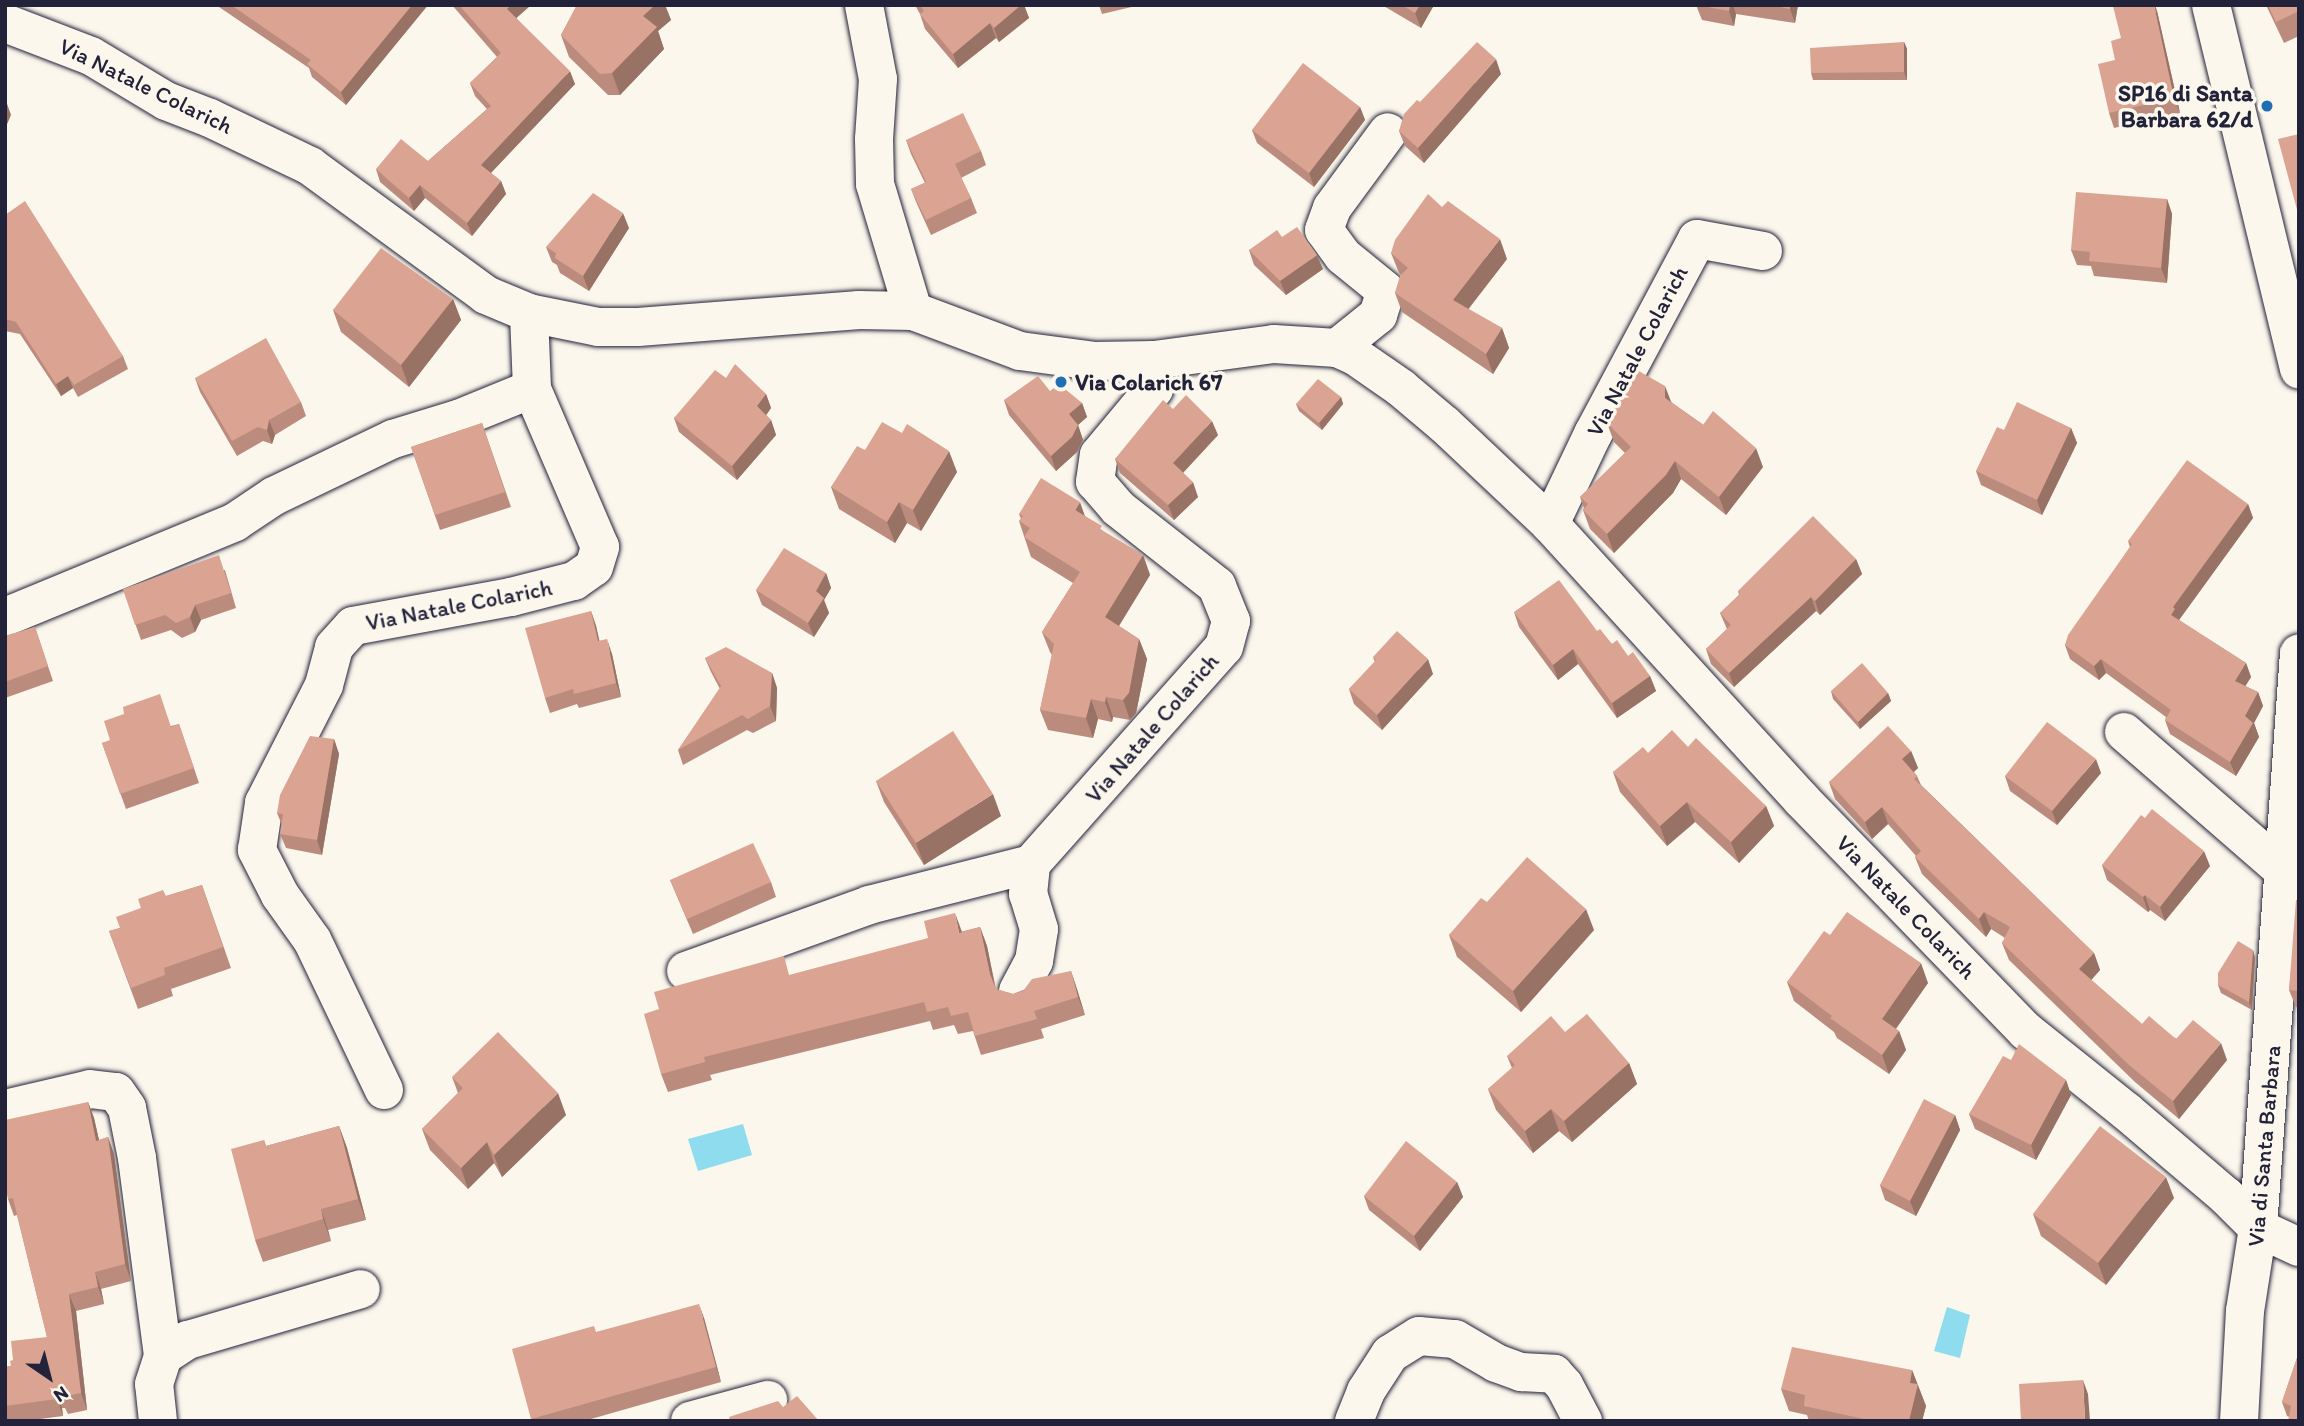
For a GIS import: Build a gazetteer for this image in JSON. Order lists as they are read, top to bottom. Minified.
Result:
{"streets":{"street":["Via Natale Colarich","Via di Santa Barbara"]},"crossings":[["Via Natale Colarich","Via di Santa Barbara"]],"places":["SP16 di Santa Barbara 62/d","Via Colarich 67"],"north":"bottom right"}
